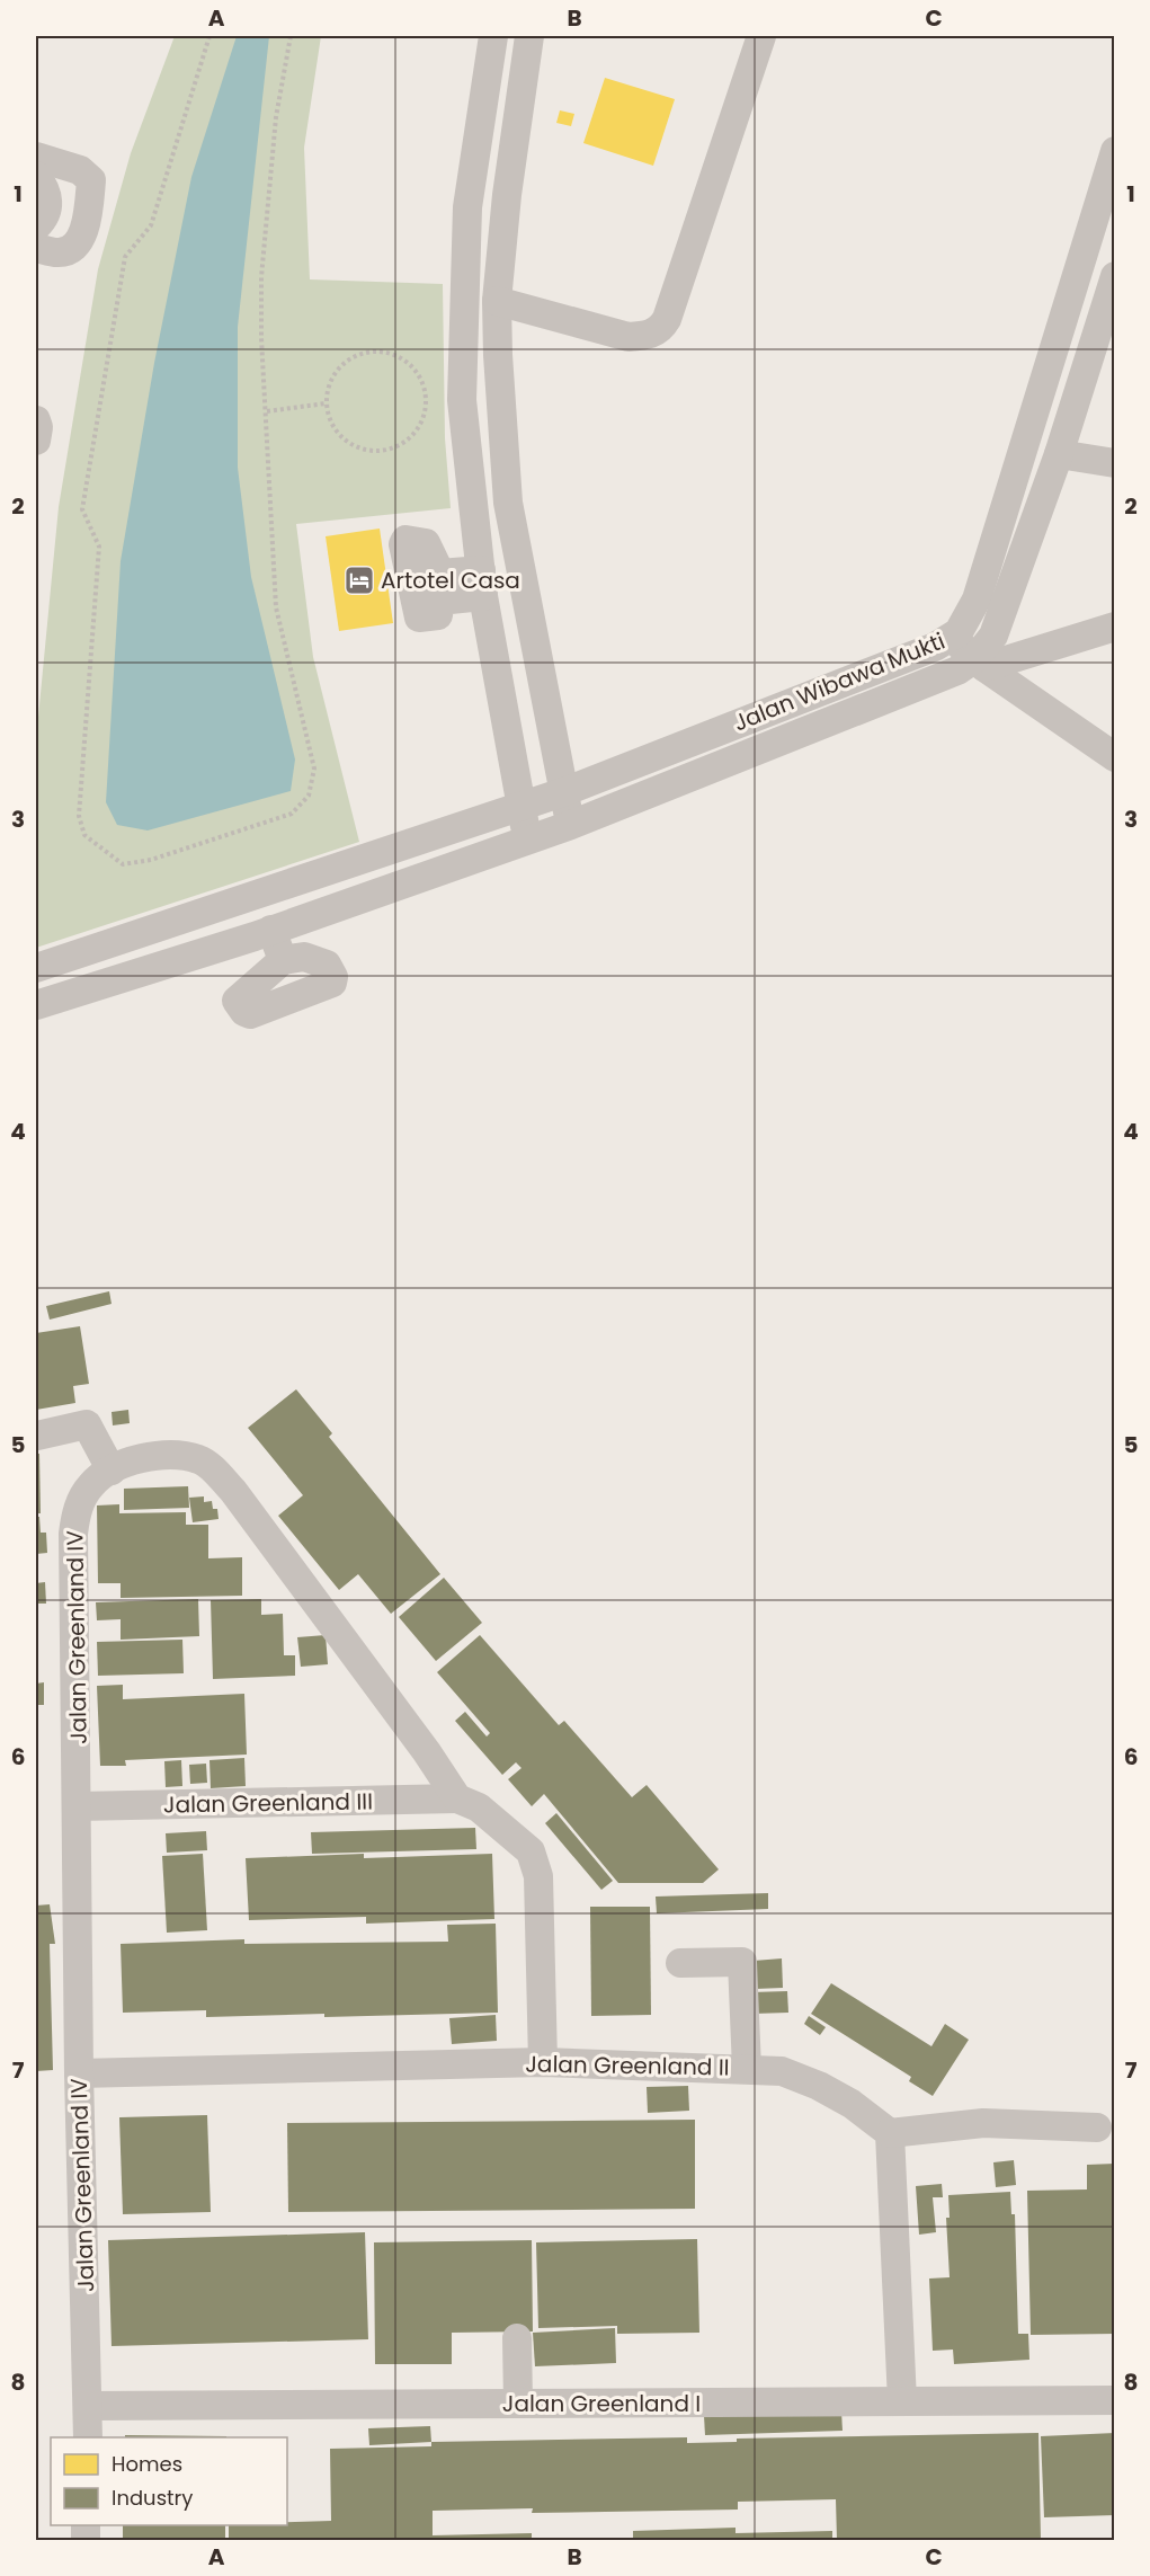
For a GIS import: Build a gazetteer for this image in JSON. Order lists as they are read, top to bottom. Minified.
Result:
{"streets":{"lane":["Jalan Wibawa Mukti","Jalan Greenland IV","Jalan Greenland III","Jalan Greenland II","Jalan Greenland I"]},"crossings":[["Jalan Greenland IV","Jalan Greenland III"],["Jalan Greenland IV","Jalan Greenland II"],["Jalan Greenland IV","Jalan Greenland I"]],"places":{"hotel":["Artotel Casa"]},"legend":["Homes","Industry"],"grid":{"columns":["A","B","C"],"rows":["1","2","3","4","5","6","7","8"]}}
